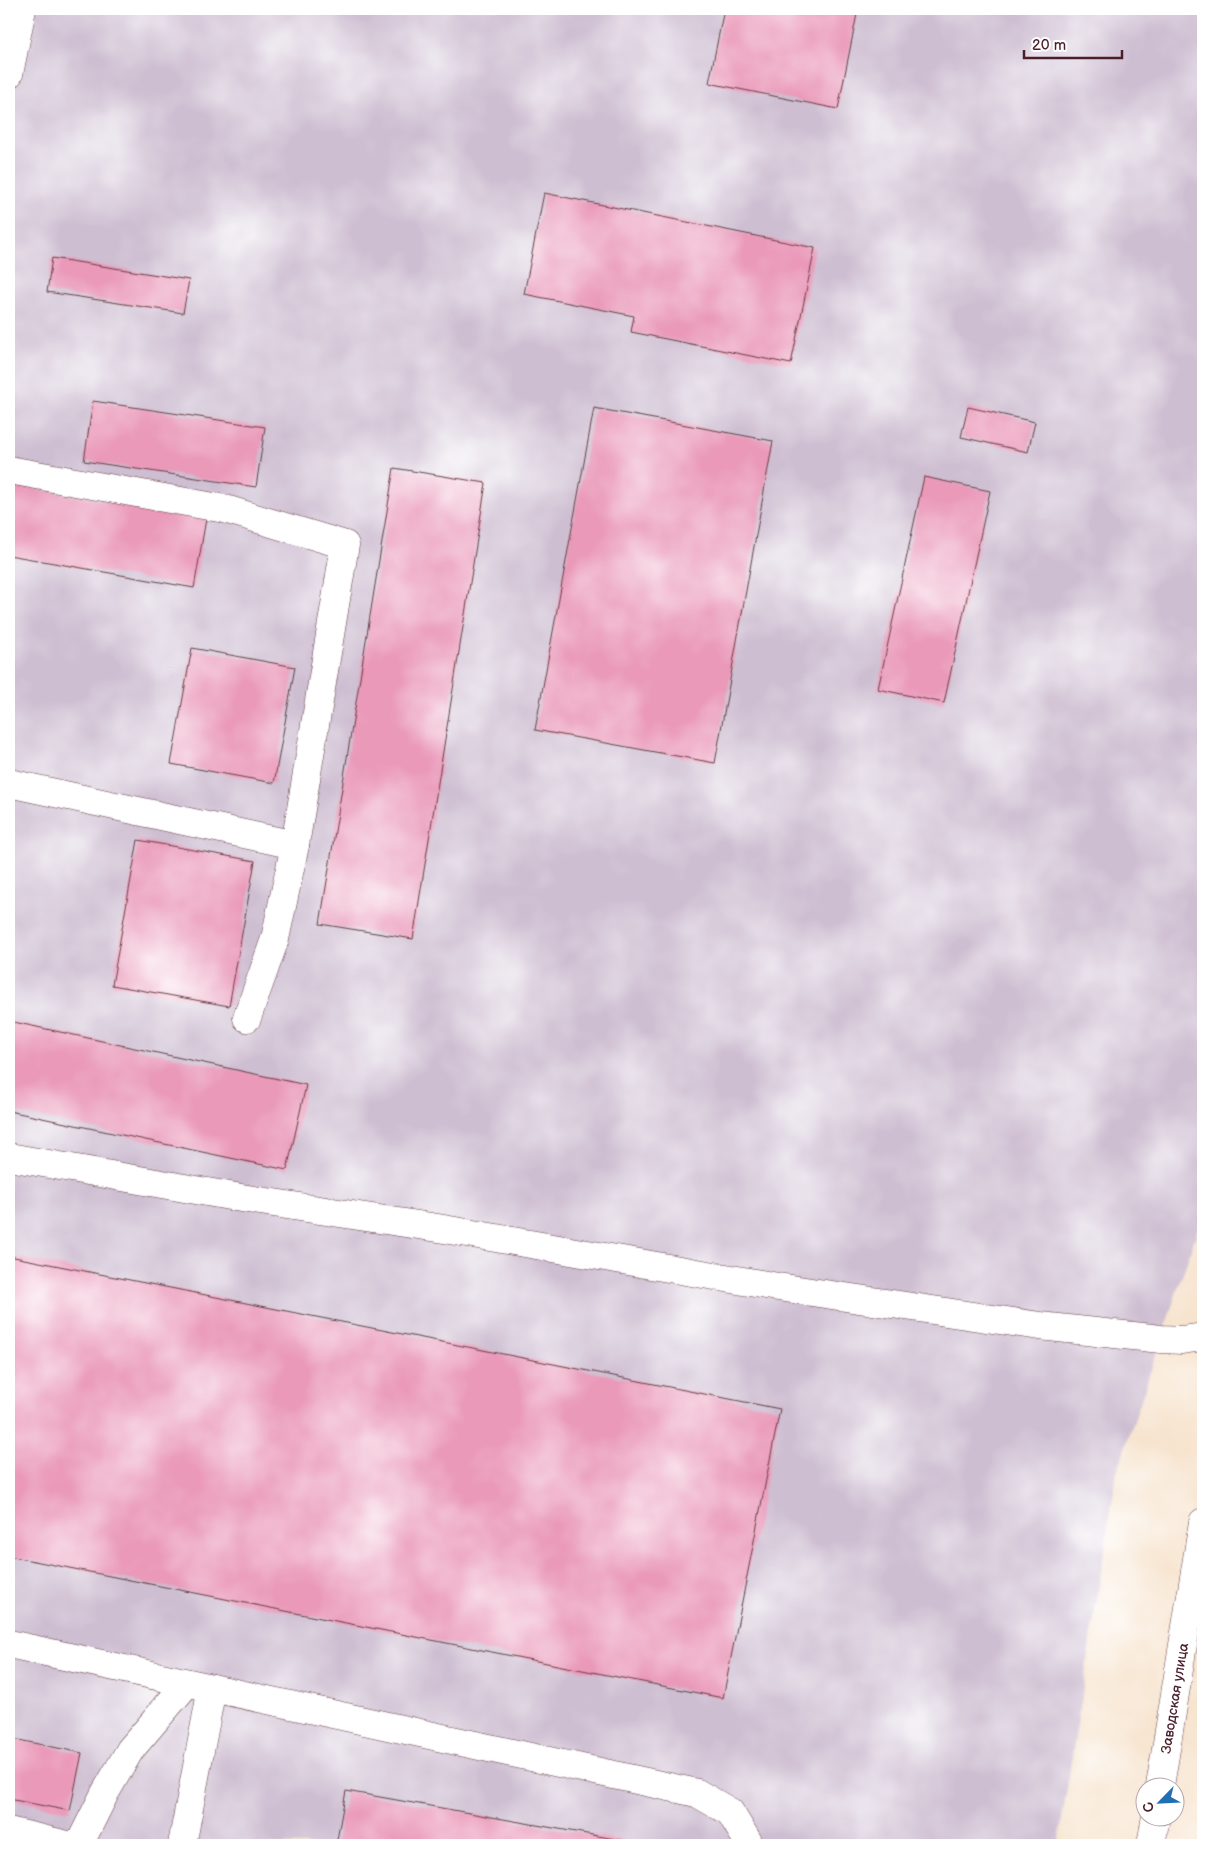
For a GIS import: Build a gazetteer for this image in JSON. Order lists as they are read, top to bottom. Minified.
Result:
{"streets":{"street":["Заводская улица"]},"scale_bar":"20 m","north":"bottom left"}
